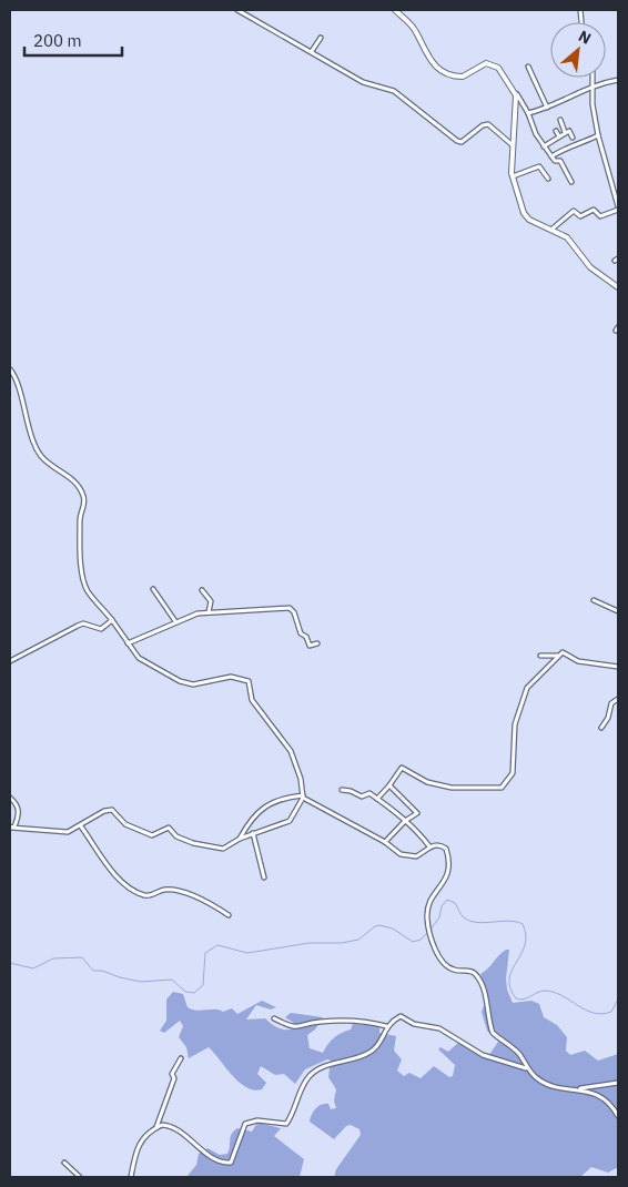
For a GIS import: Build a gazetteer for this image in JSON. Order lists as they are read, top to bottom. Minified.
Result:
{"scale_bar":"200 m","north":"top right"}
